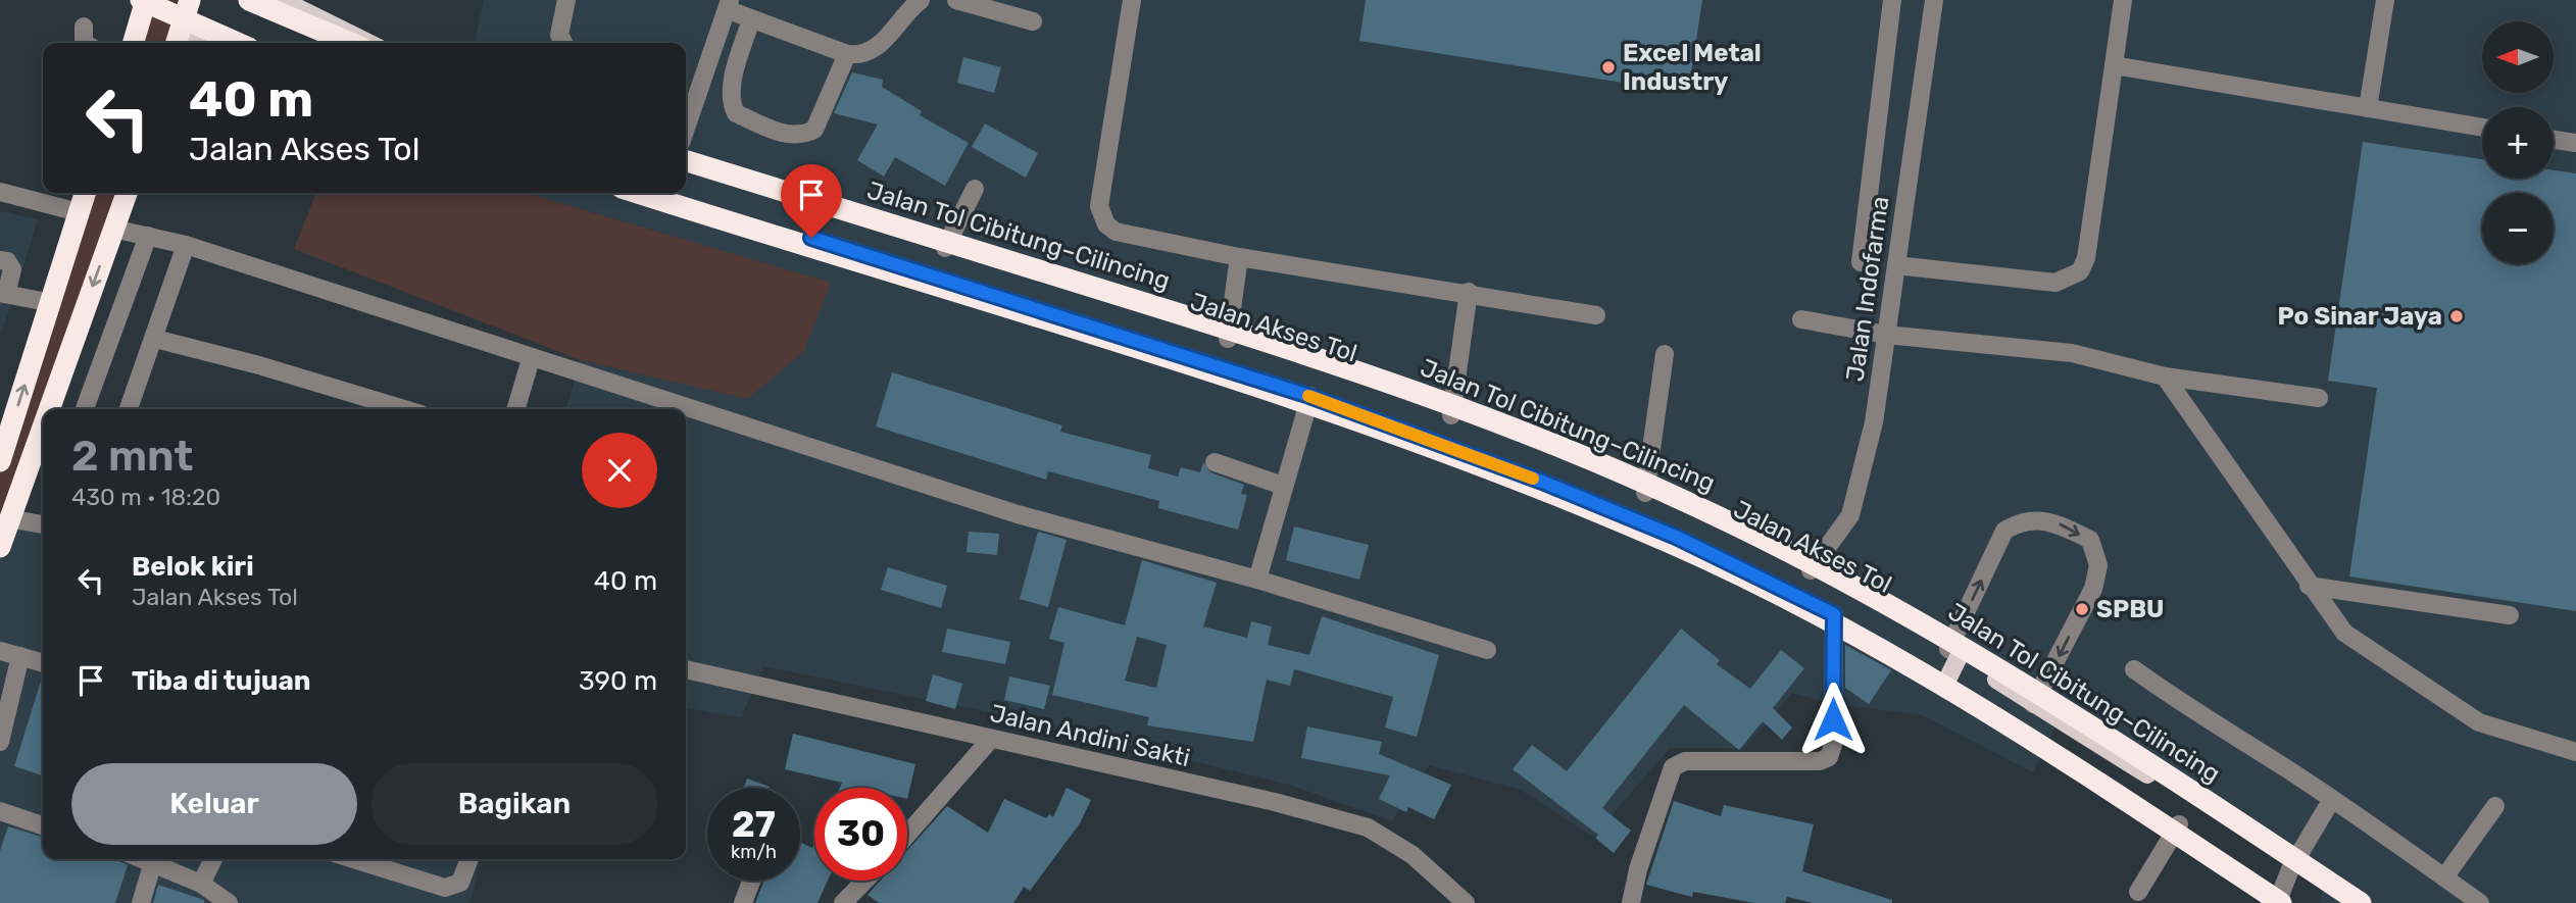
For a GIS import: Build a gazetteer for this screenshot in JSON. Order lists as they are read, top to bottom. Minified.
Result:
{"streets":{"highway":["Jalan Tol Cibitung–Cilincing"],"main road":["Jalan Akses Tol"],"street":["Jalan Indofarma","Jalan Andini Sakti"]},"crossings":[["Jalan Indofarma","Jalan Akses Tol"]],"places":["Excel Metal Industry","Po Sinar Jaya","SPBU"],"north":"left","page":{"map_buttons":["+","−"],"turn":["40 m","Jalan Akses Tol"],"heading":["2 mnt","430 m · 18:20"],"list":[{"name":"Belok kiri","note":"Jalan Akses Tol","value":"40 m"},{"name":"Tiba di tujuan","value":"390 m"}],"buttons":["Keluar","Bagikan"],"speed":"27 km/h","limit":"30"}}
